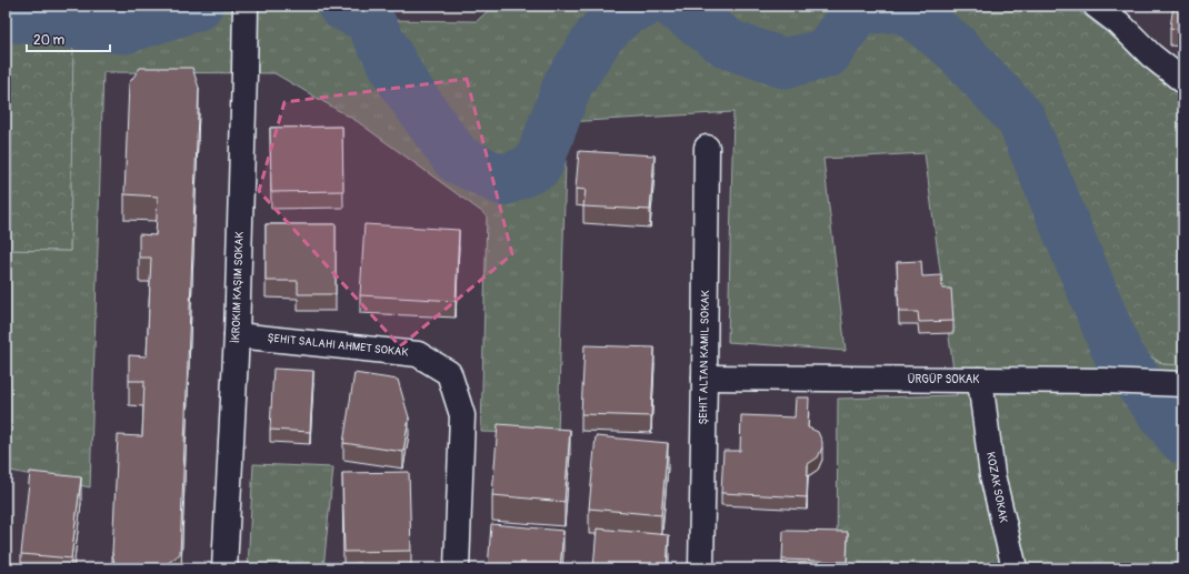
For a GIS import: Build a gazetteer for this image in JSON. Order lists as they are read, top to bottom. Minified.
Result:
{"streets":{"street":["İKROKIM KAŞIM SOKAK","ŞEHIT SALAHI AHMET SOKAK","ŞEHIT ALTAN KAMIL SOKAK","ÜRGÜP SOKAK","KOZAK SOKAK"]},"crossings":[["İKROKIM KAŞIM SOKAK","ŞEHIT SALAHI AHMET SOKAK"],["ŞEHIT ALTAN KAMIL SOKAK","ÜRGÜP SOKAK"],["ÜRGÜP SOKAK","KOZAK SOKAK"]],"scale_bar":"20 m"}
